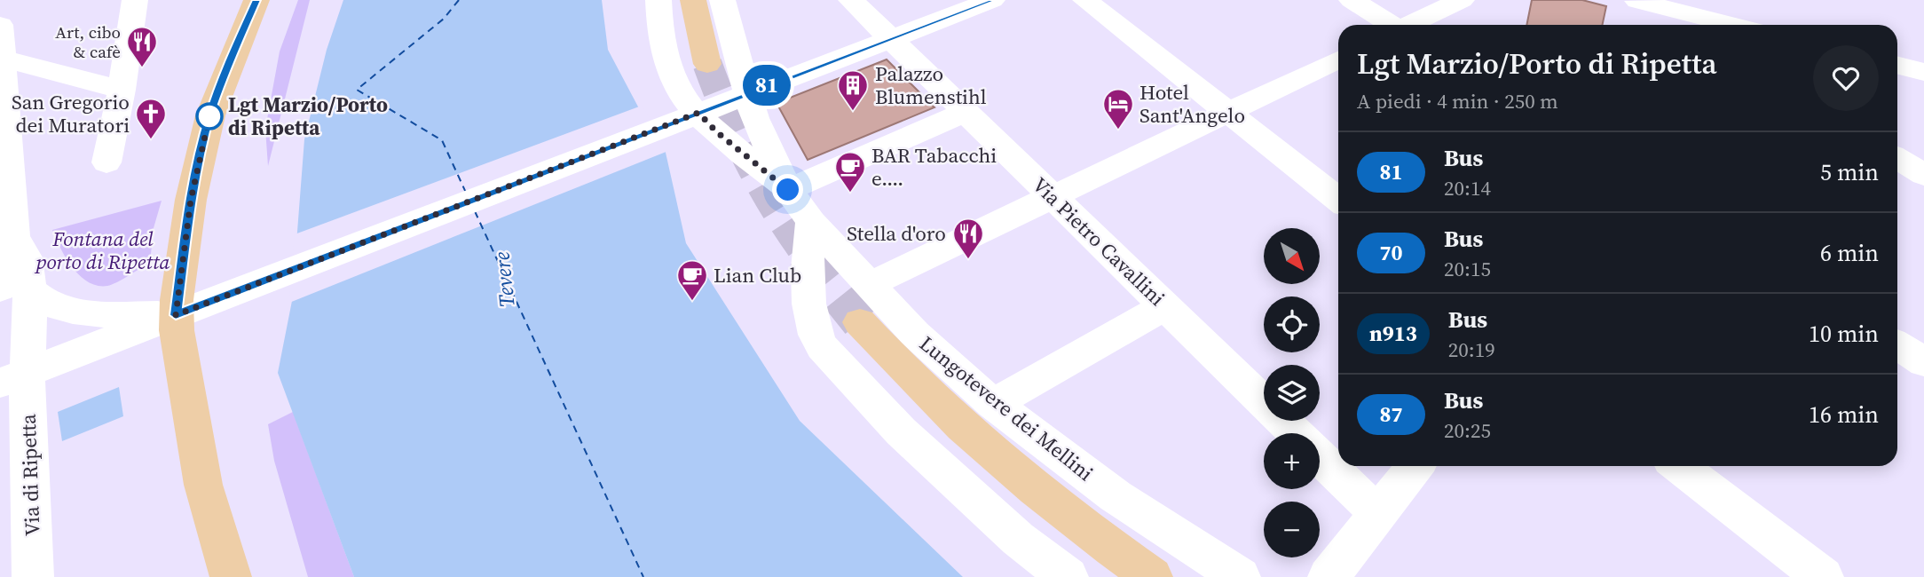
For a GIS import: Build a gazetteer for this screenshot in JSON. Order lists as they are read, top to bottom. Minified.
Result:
{"streets":{"main road":["Lungotevere dei Mellini"],"street":["Via Pietro Cavallini","Via di Ripetta"]},"water":["Tevere"],"parks":["Fontana del porto di Ripetta"],"places":{"restaurant":["Art, cibo & cafè","Stella d'oro"],"building":["Palazzo Blumenstihl"],"other":["Lgt Marzio/Porto di Ripetta"],"hotel":["Hotel Sant'Angelo"],"church":["San Gregorio dei Muratori"],"cafe":["BAR Tabacchi e....","Lian Club"]},"lines":["bus line 81"],"north":"bottom right","page":{"on_map":"81","heading":["Lgt Marzio/Porto di Ripetta","A piedi · 4 min · 250 m"],"list":[{"mark":"81","name":"Bus","note":"20:14","value":"5 min"},{"mark":"70","name":"Bus","note":"20:15","value":"6 min"},{"mark":"n913","name":"Bus","note":"20:19","value":"10 min"},{"mark":"87","name":"Bus","note":"20:25","value":"16 min"}],"map_buttons":["+","−"]}}
